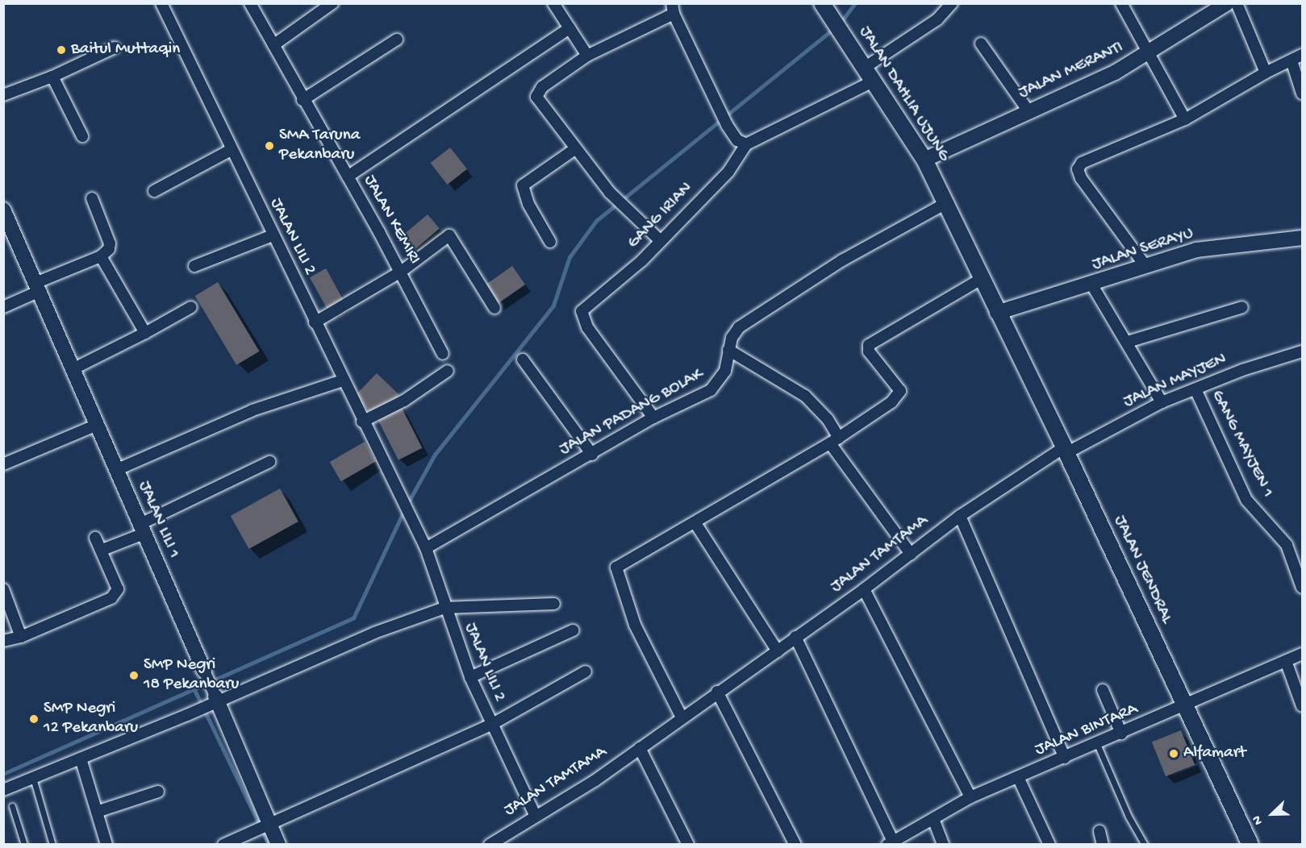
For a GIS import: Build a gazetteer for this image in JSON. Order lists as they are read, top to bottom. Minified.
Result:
{"streets":{"main road":["JALAN DAHLIA UJUNG","JALAN JENDRAL"],"street":["JALAN MERANTI","GANG IRIAN","JALAN KEMIRI","JALAN LILI 2","JALAN SERAYU","JALAN MAYJEN","JALAN PADANG BOLAK","GANG MAYJEN 1","JALAN LILI 1","JALAN TAMTAMA","JALAN BINTARA"]},"crossings":[["JALAN MERANTI","JALAN DAHLIA UJUNG"],["JALAN DAHLIA UJUNG","JALAN SERAYU"],["JALAN DAHLIA UJUNG","JALAN PADANG BOLAK"],["JALAN DAHLIA UJUNG","JALAN JENDRAL"],["GANG IRIAN","JALAN PADANG BOLAK"],["JALAN LILI 2","JALAN PADANG BOLAK"],["JALAN LILI 2","JALAN TAMTAMA"],["JALAN SERAYU","JALAN JENDRAL"],["JALAN MAYJEN","GANG MAYJEN 1"],["JALAN MAYJEN","JALAN TAMTAMA"],["JALAN MAYJEN","JALAN JENDRAL"],["JALAN TAMTAMA","JALAN JENDRAL"],["JALAN JENDRAL","JALAN BINTARA"]],"places":["Baitul Muttaqin","SMA Taruna Pekanbaru","SMP Negri 18 Pekanbaru","SMP Negri 12 Pekanbaru","Alfamart"],"north":"bottom left"}
